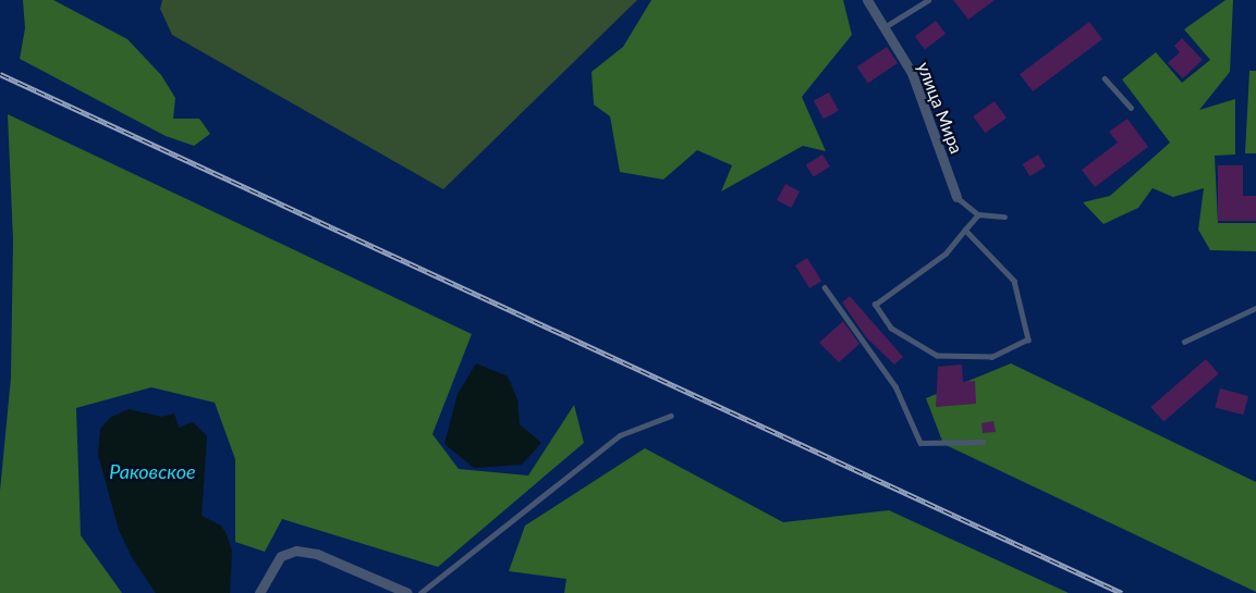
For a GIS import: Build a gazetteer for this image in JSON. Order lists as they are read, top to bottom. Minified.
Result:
{"streets":{"street":["улица Мира"]},"water":["Раковское"]}
